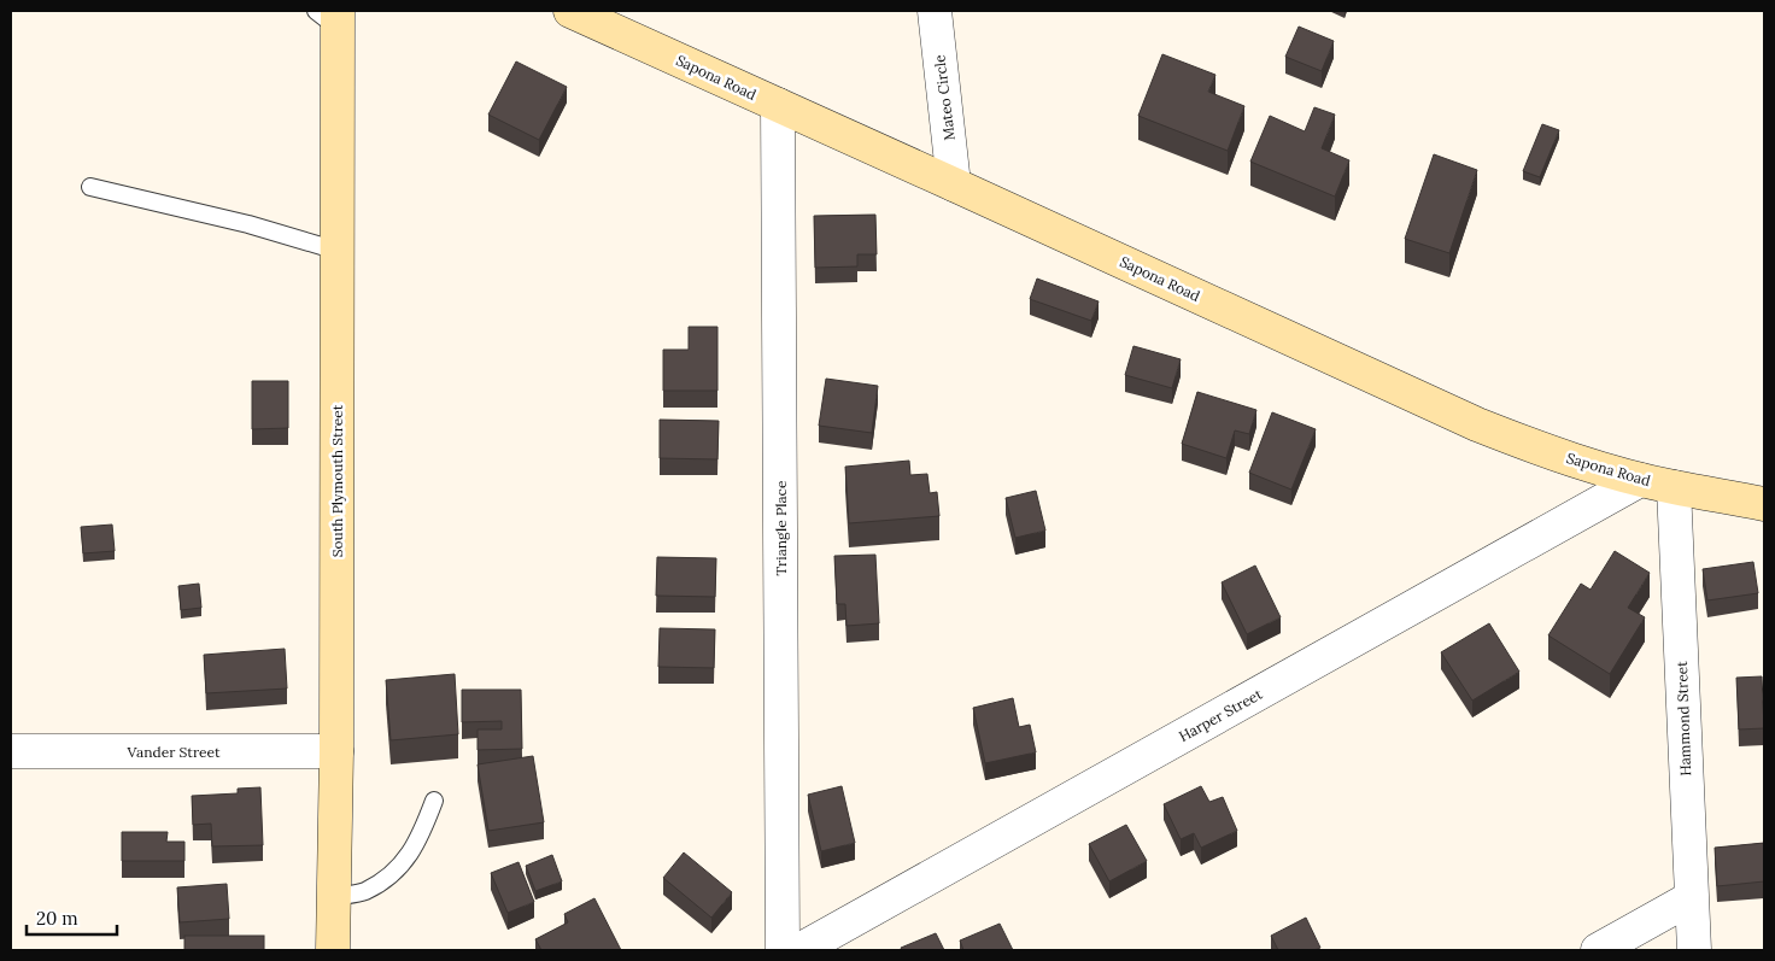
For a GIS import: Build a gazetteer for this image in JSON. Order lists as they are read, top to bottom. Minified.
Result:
{"streets":{"street":["Sapona Road","Mateo Circle","South Plymouth Street","Triangle Place","Harper Street","Hammond Street","Vander Street"]},"crossings":[["Sapona Road","Mateo Circle"],["Sapona Road","Triangle Place"],["Sapona Road","Harper Street"],["Sapona Road","Hammond Street"],["South Plymouth Street","Vander Street"]],"scale_bar":"20 m"}
